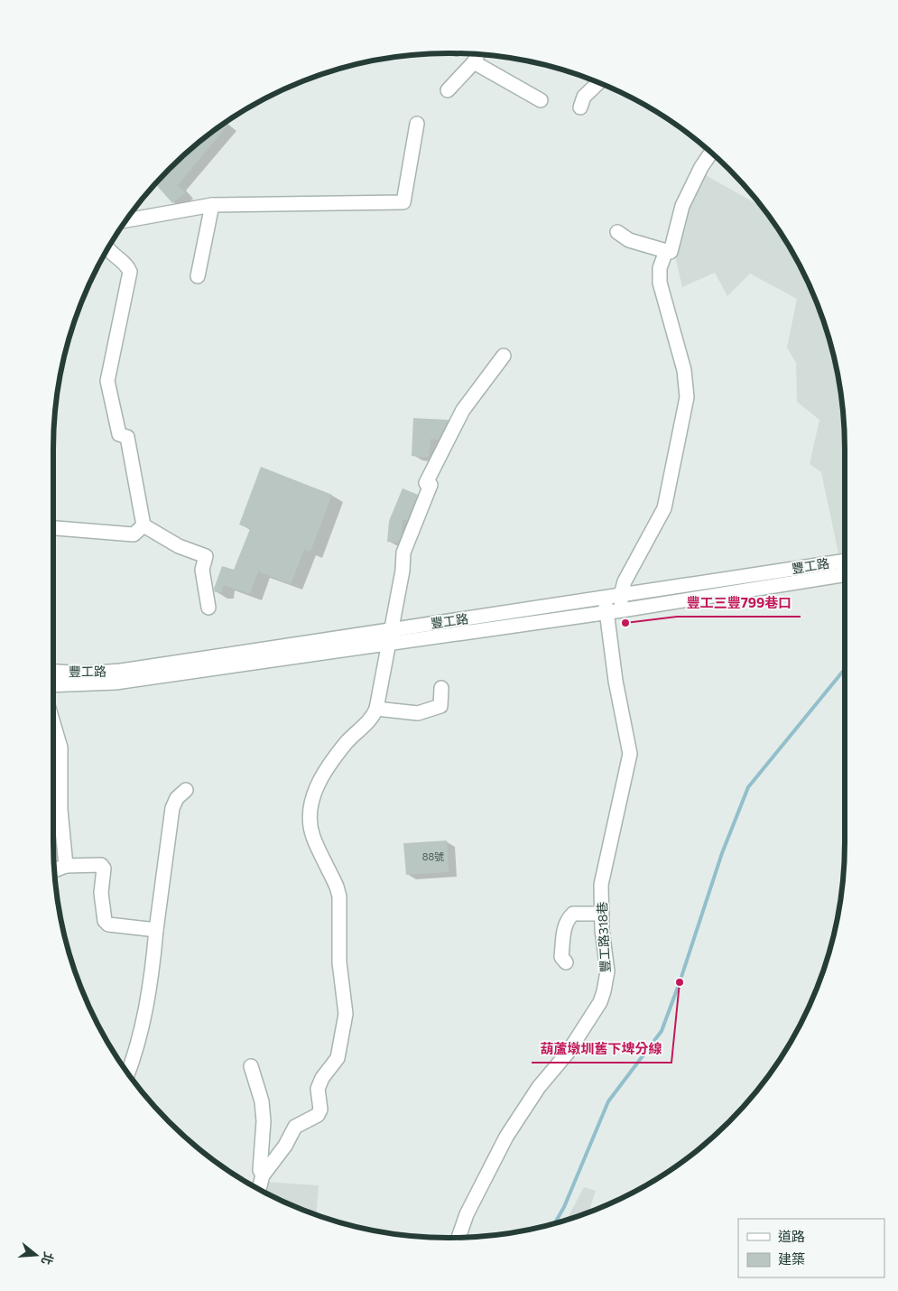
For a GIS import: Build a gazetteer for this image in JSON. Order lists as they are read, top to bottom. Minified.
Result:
{"streets":{"street":["豐工路","豐工路318巷"]},"crossings":[["豐工路","豐工路318巷"]],"places":["豐工三豐799巷口","葫蘆墩圳舊下埤分線"],"house_numbers":["88號"],"legend":["道路","建築"],"north":"right"}
